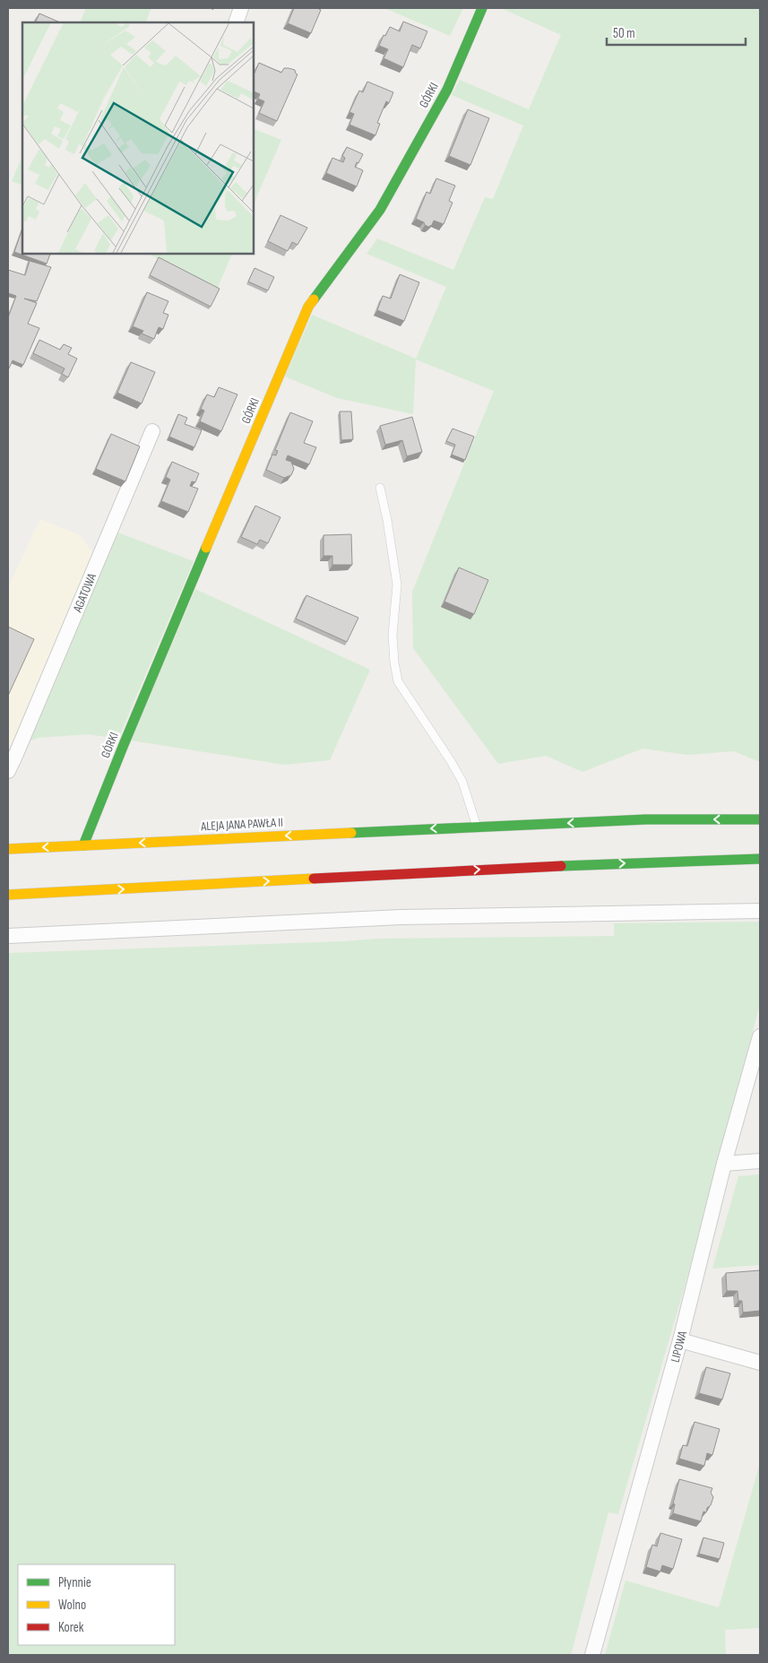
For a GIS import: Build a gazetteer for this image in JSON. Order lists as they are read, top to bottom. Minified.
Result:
{"streets":{"main road":["GÓRKI","ALEJA JANA PAWŁA II"],"street":["AGATOWA","LIPOWA"]},"crossings":[["GÓRKI","ALEJA JANA PAWŁA II"]],"legend":["Płynnie","Wolno","Korek"],"scale_bar":"50 m"}
